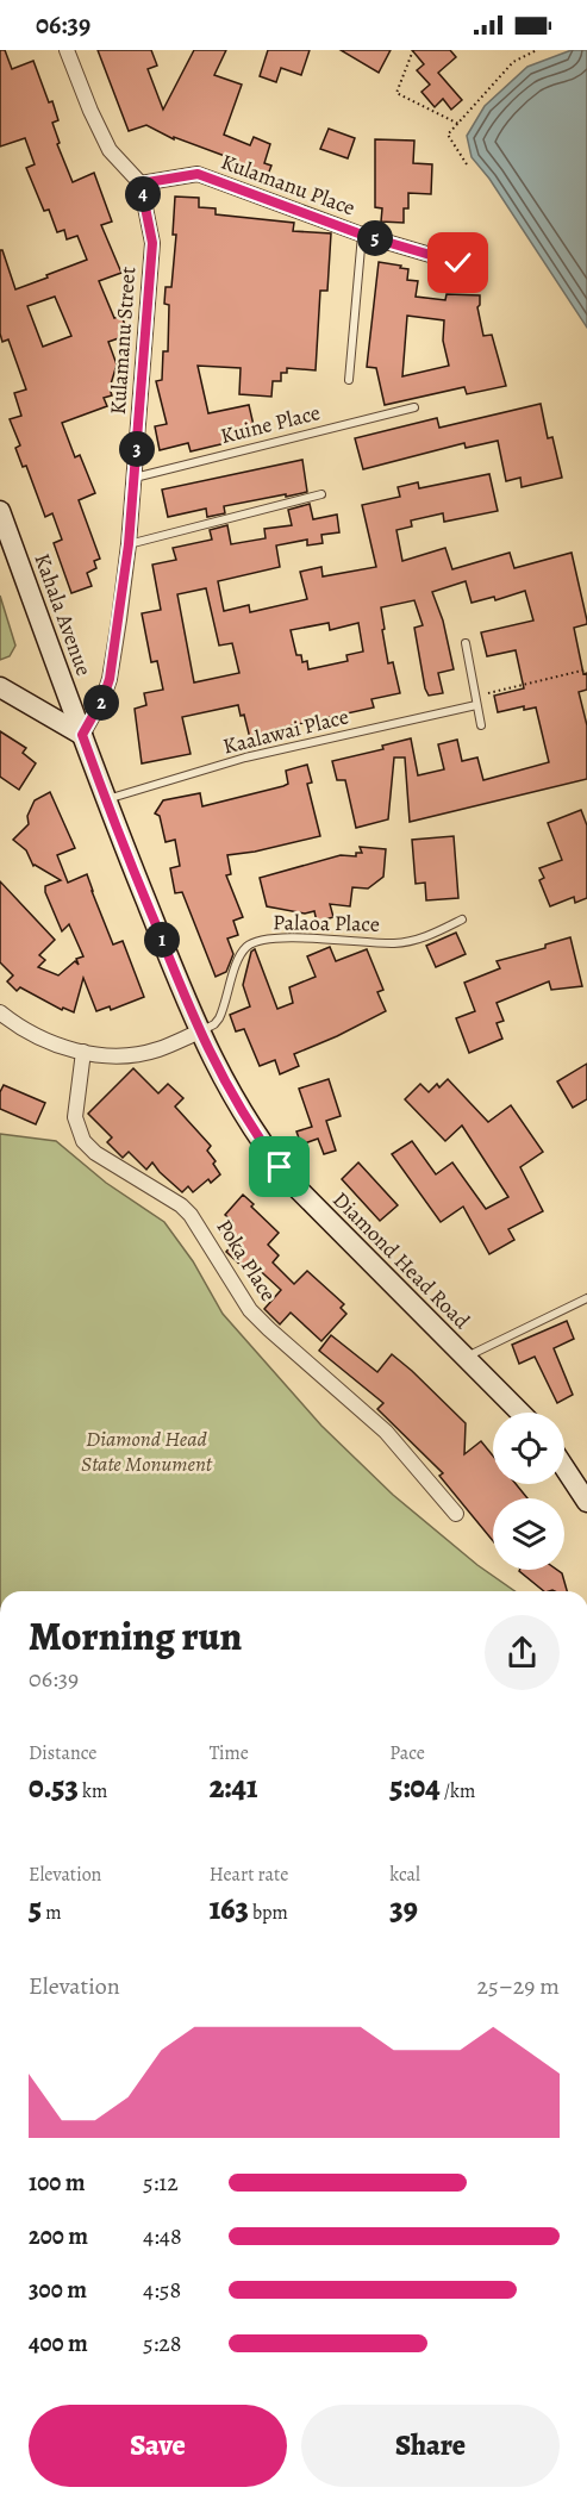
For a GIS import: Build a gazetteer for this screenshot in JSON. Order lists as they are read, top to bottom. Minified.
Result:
{"streets":{"street":["Kulamanu Place","Kulamanu Street","Kahala Avenue","Poka Place","Diamond Head Road"],"lane":["Kuine Place","Kaalawai Place","Palaoa Place"]},"crossings":[["Kulamanu Place","Kulamanu Street"],["Kulamanu Street","Kuine Place"],["Kulamanu Street","Kahala Avenue"],["Kulamanu Street","Diamond Head Road"],["Kahala Avenue","Diamond Head Road"],["Kaalawai Place","Diamond Head Road"],["Palaoa Place","Diamond Head Road"]],"parks":["Diamond Head State Monument"],"page":{"status":"06:39","pins":["4","5","3","2","1"],"heading":["Morning run","06:39"],"stats":[["Distance","0.53 km"],["Time","2:41"],["Pace","5:04 /km"],["Elevation","5 m"],["Heart rate","163 bpm"],["kcal","39"]],"chart":["Elevation","25–29 m"],"list":[{"name":"100 m","note":"5:12"},{"name":"200 m","note":"4:48"},{"name":"300 m","note":"4:58"},{"name":"400 m","note":"5:28"}],"buttons":["Save","Share"]}}
